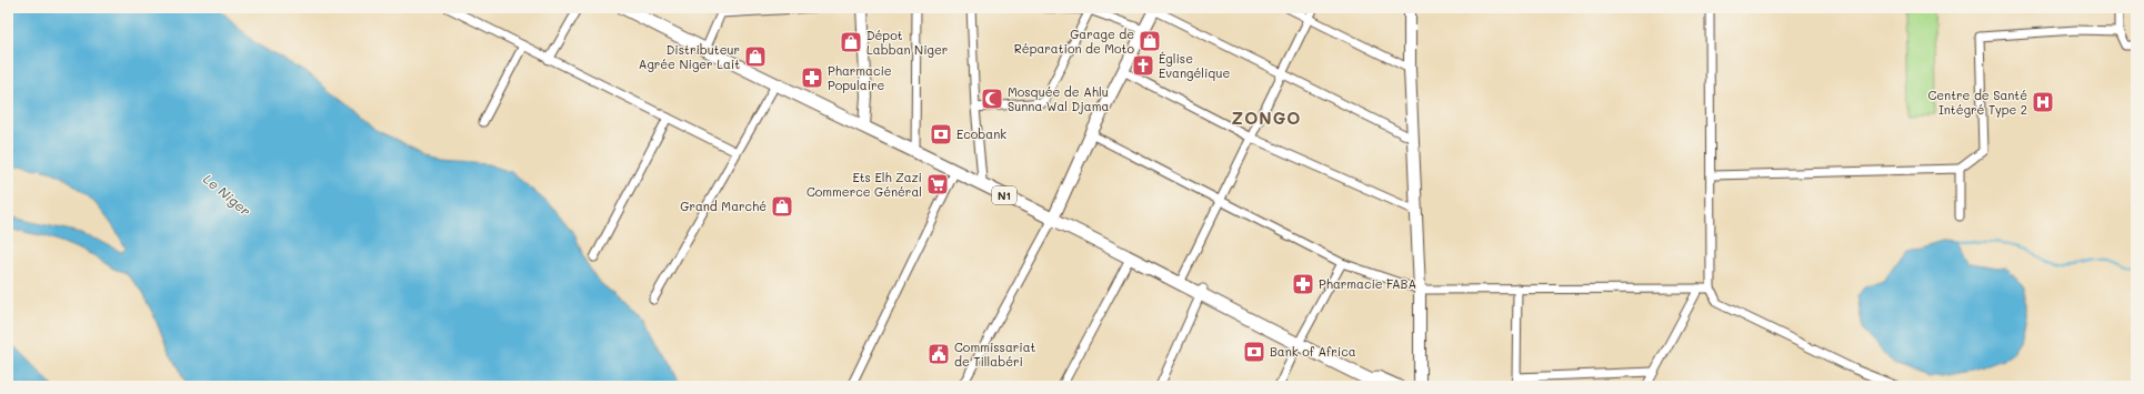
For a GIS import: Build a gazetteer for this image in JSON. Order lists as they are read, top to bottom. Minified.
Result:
{"streets":{"main road":["N1"]},"districts":["ZONGO"],"water":["Le Niger"],"places":{"shop":["Garage de Réparation de Moto","Dépot Labban Niger","Distributeur Agrée Niger Lait","Grand Marché"],"church":["Église Evangélique"],"pharmacy":["Pharmacie Populaire","Pharmacie FABA"],"mosque":["Mosquée de Ahlu Sunna Wal Djama"],"hospital":["Centre de Santé Intégré Type 2"],"bank":["Ecobank","Bank of Africa"],"supermarket":["Ets Elh Zazi Commerce Général"],"public building":["Commissariat de Tillabéri"]}}
